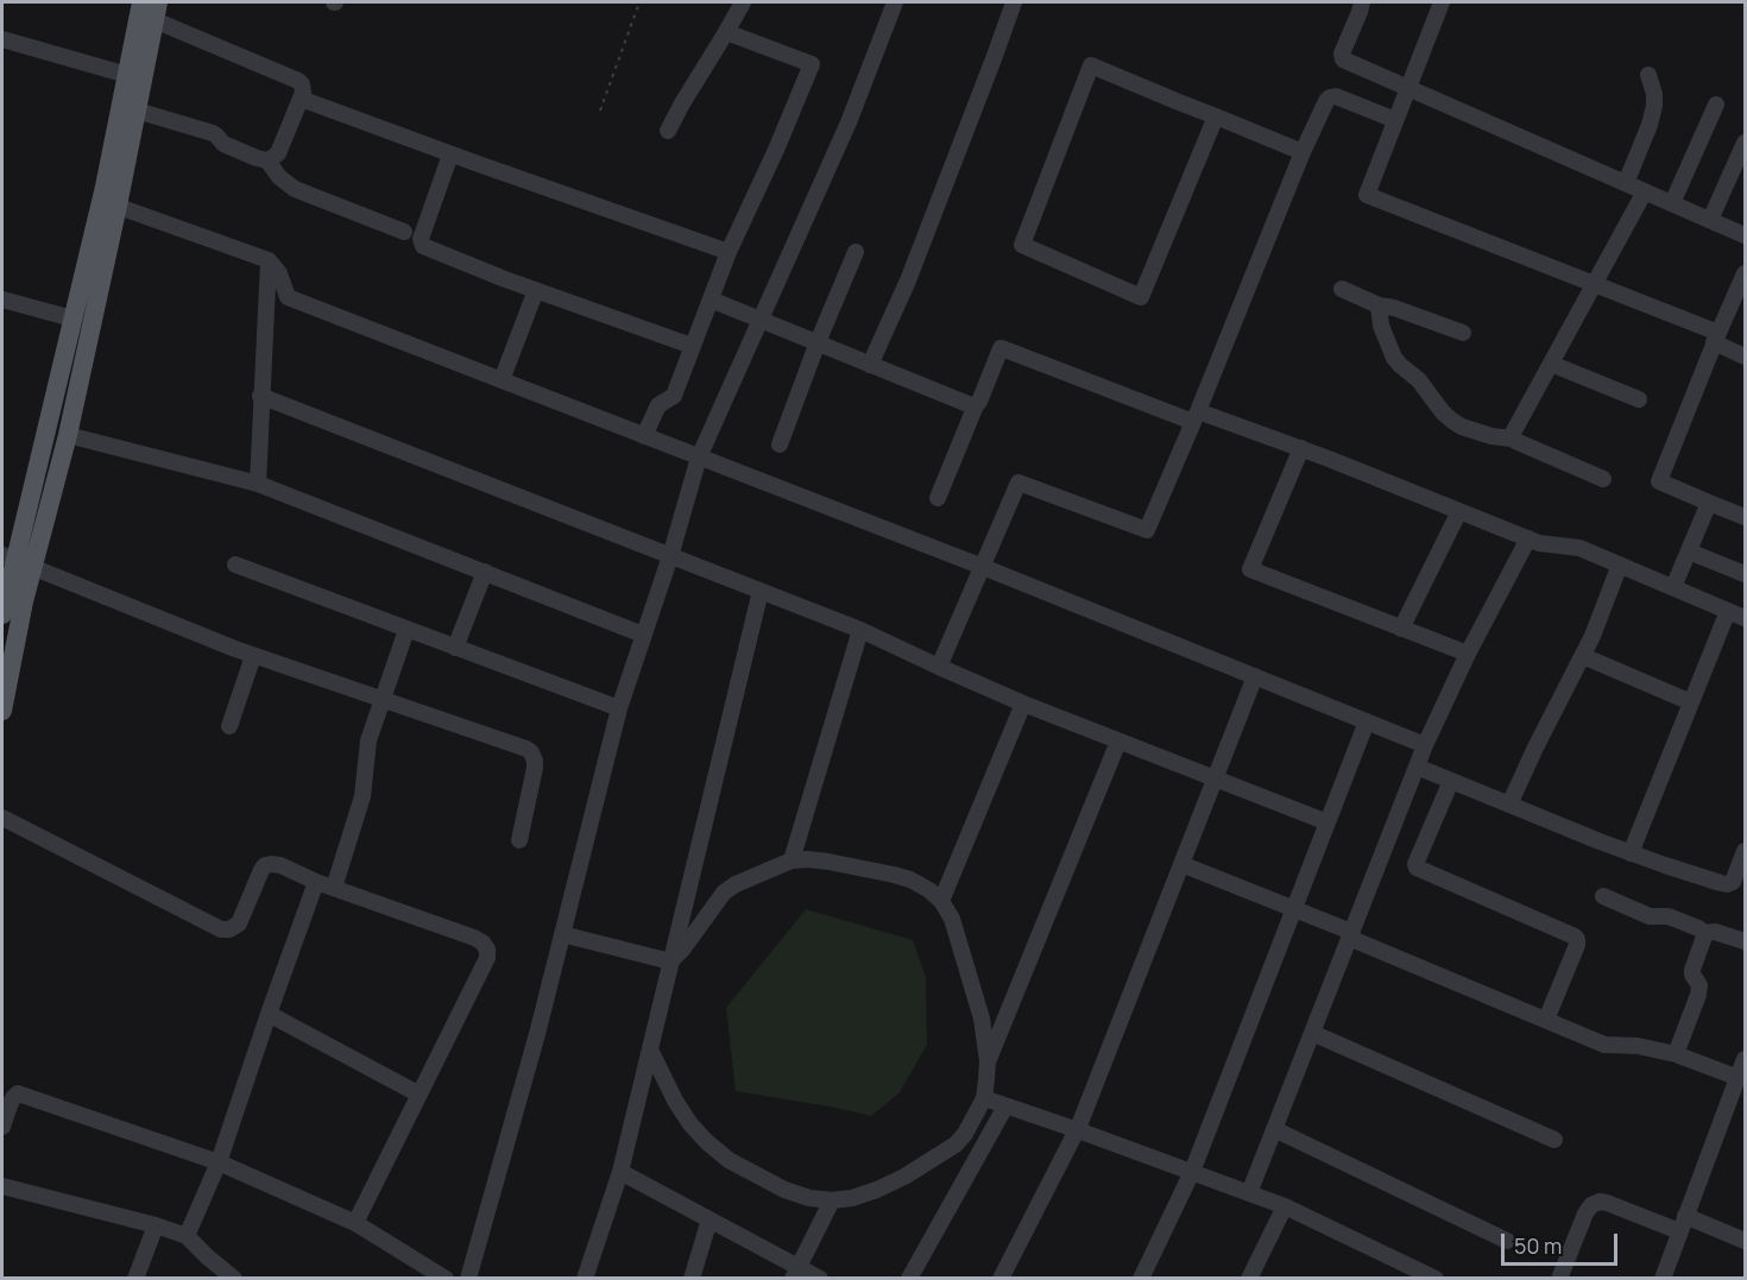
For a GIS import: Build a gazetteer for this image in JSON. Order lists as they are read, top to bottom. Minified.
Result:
{"scale_bar":"50 m"}
